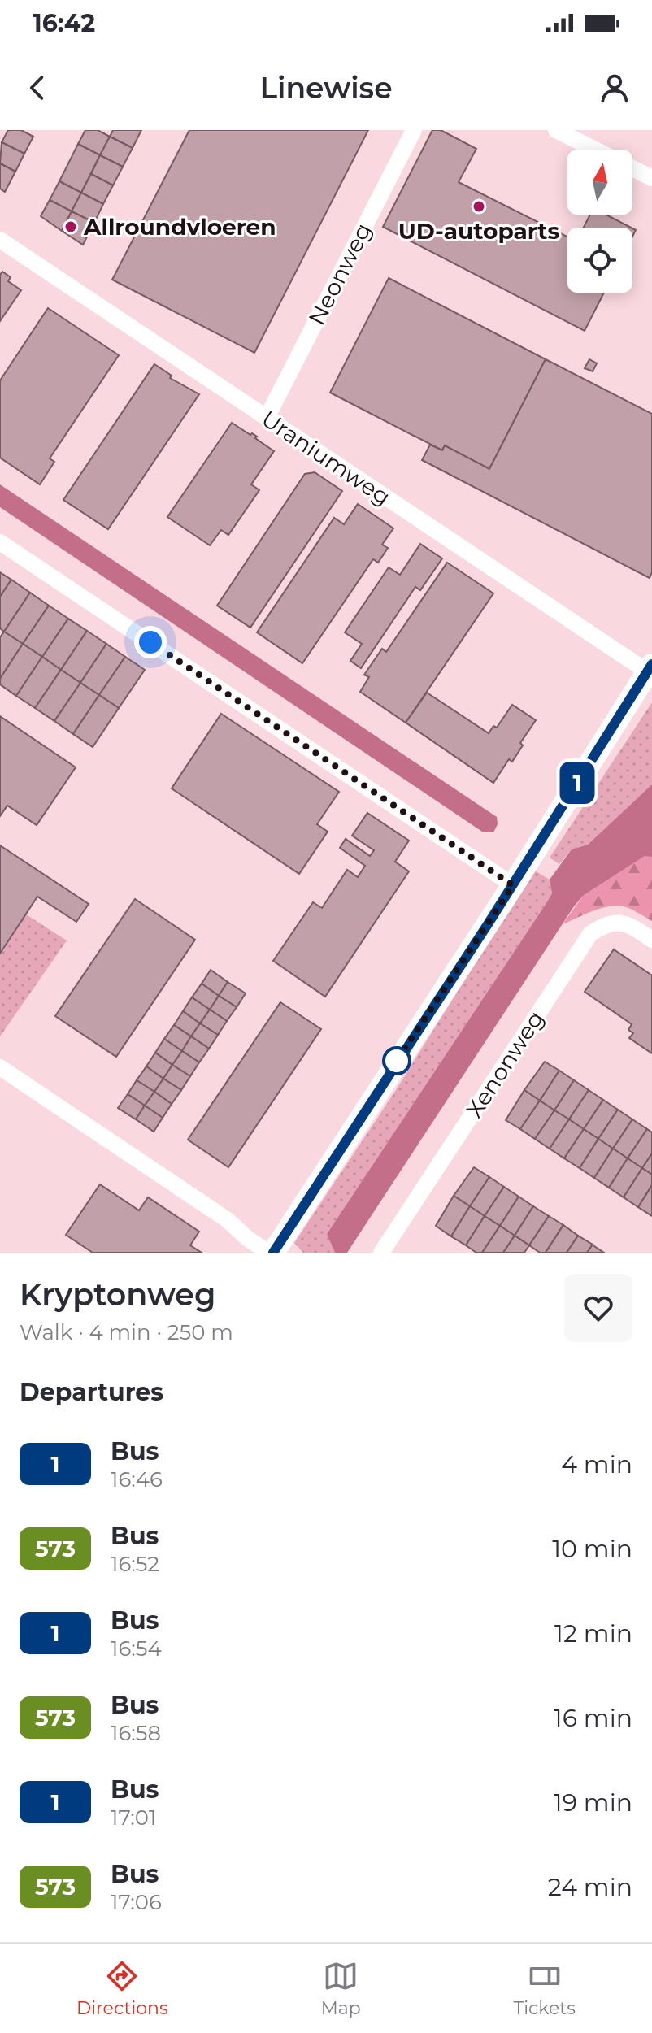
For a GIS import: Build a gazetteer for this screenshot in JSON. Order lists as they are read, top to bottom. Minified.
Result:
{"streets":{"street":["Neonweg","Uraniumweg","Xenonweg"]},"crossings":[["Neonweg","Uraniumweg"]],"places":["UD-autoparts","Allroundvloeren"],"lines":["bus line 1"],"north":"top","page":{"status":"16:42","header":"Linewise","on_map":"1","heading":[["Kryptonweg","Walk · 4 min · 250 m"],"Departures"],"list":[{"mark":"1","name":"Bus","note":"16:46","value":"4 min"},{"mark":"573","name":"Bus","note":"16:52","value":"10 min"},{"mark":"1","name":"Bus","note":"16:54","value":"12 min"},{"mark":"573","name":"Bus","note":"16:58","value":"16 min"},{"mark":"1","name":"Bus","note":"17:01","value":"19 min"},{"mark":"573","name":"Bus","note":"17:06","value":"24 min"}],"tabs":["Directions","Map","Tickets"]}}
